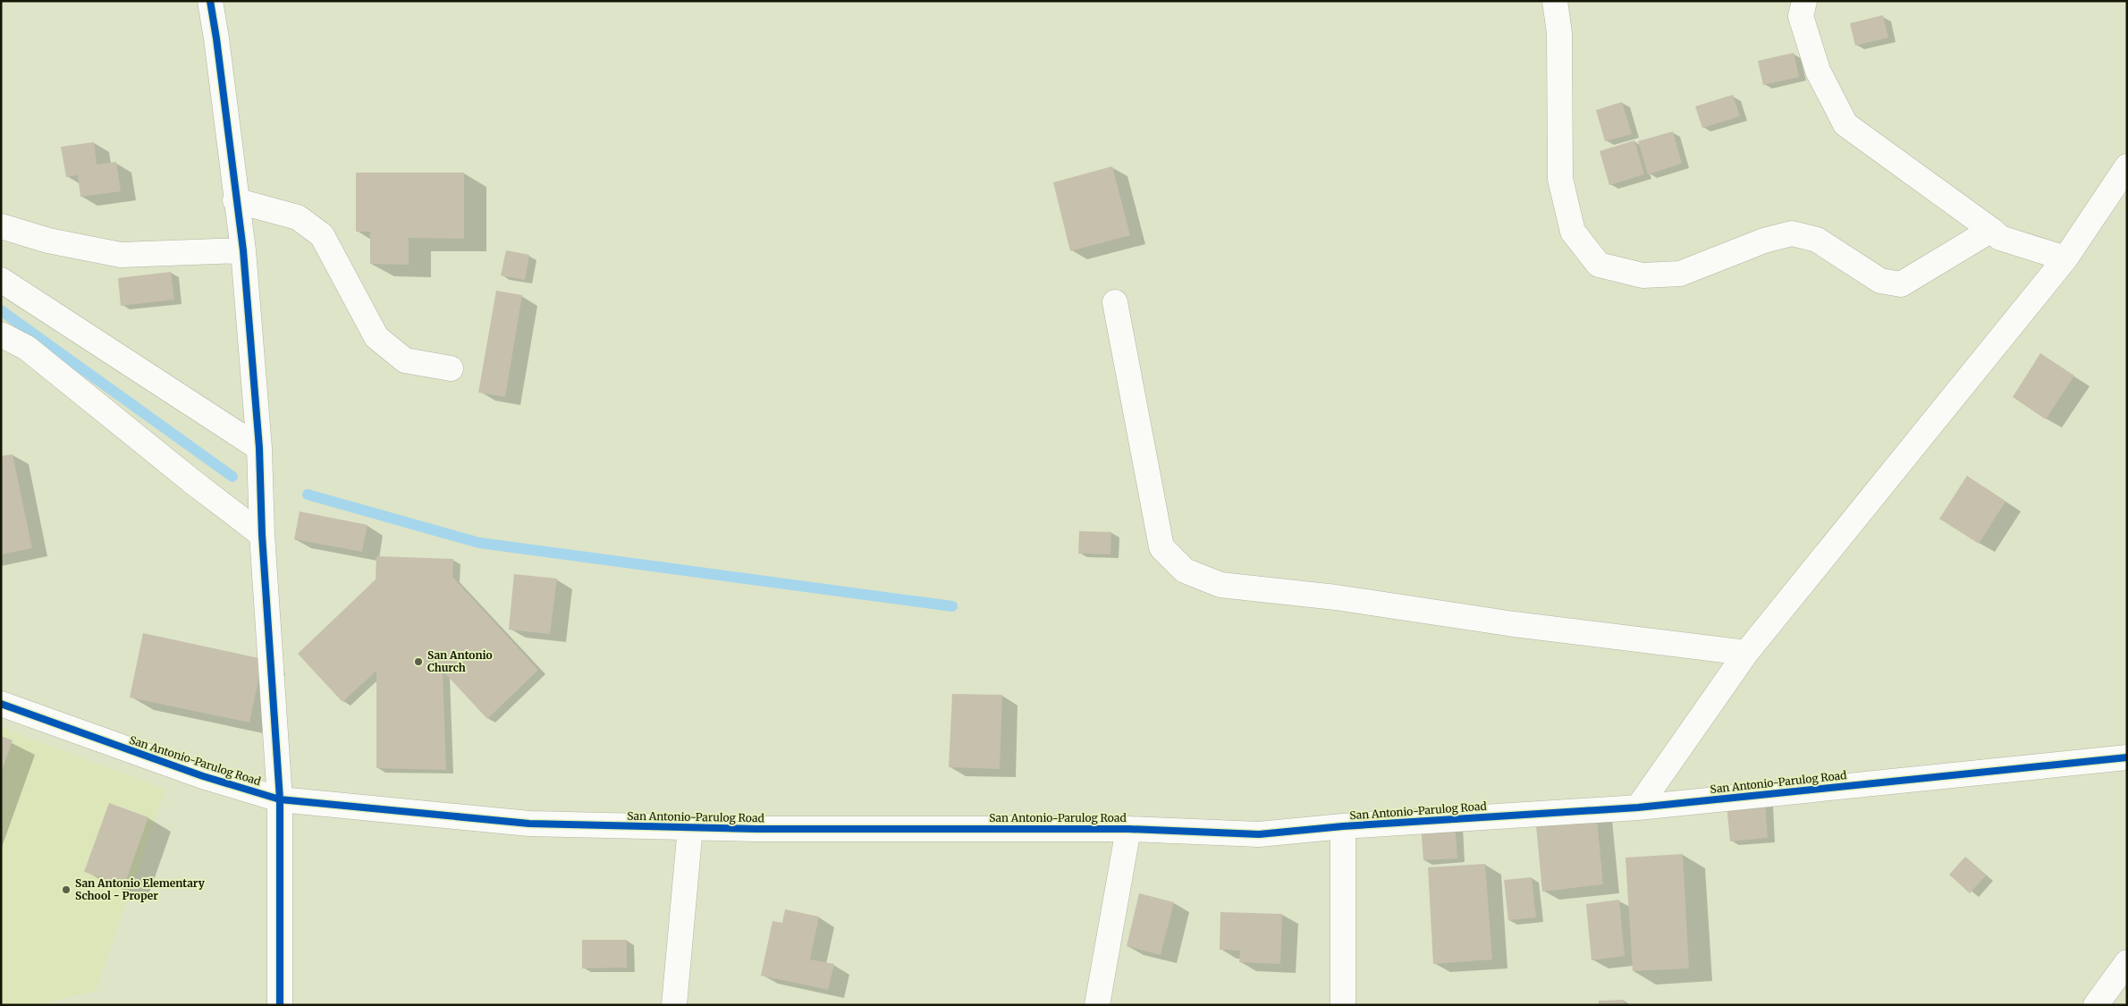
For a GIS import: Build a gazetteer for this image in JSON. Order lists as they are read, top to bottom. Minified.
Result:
{"streets":{"street":["San Antonio-Parulog Road"]},"places":["San Antonio Church","San Antonio Elementary School - Proper"]}
